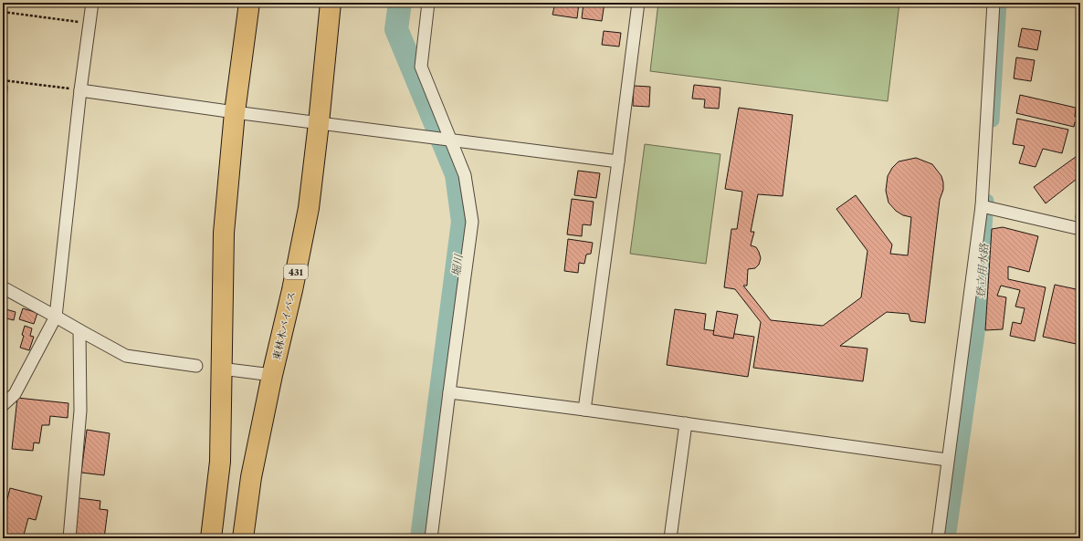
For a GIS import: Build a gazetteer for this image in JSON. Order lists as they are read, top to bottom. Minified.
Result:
{"streets":{"highway":["431","東林木バイパス"]},"water":["堀川","登立用水路"]}
